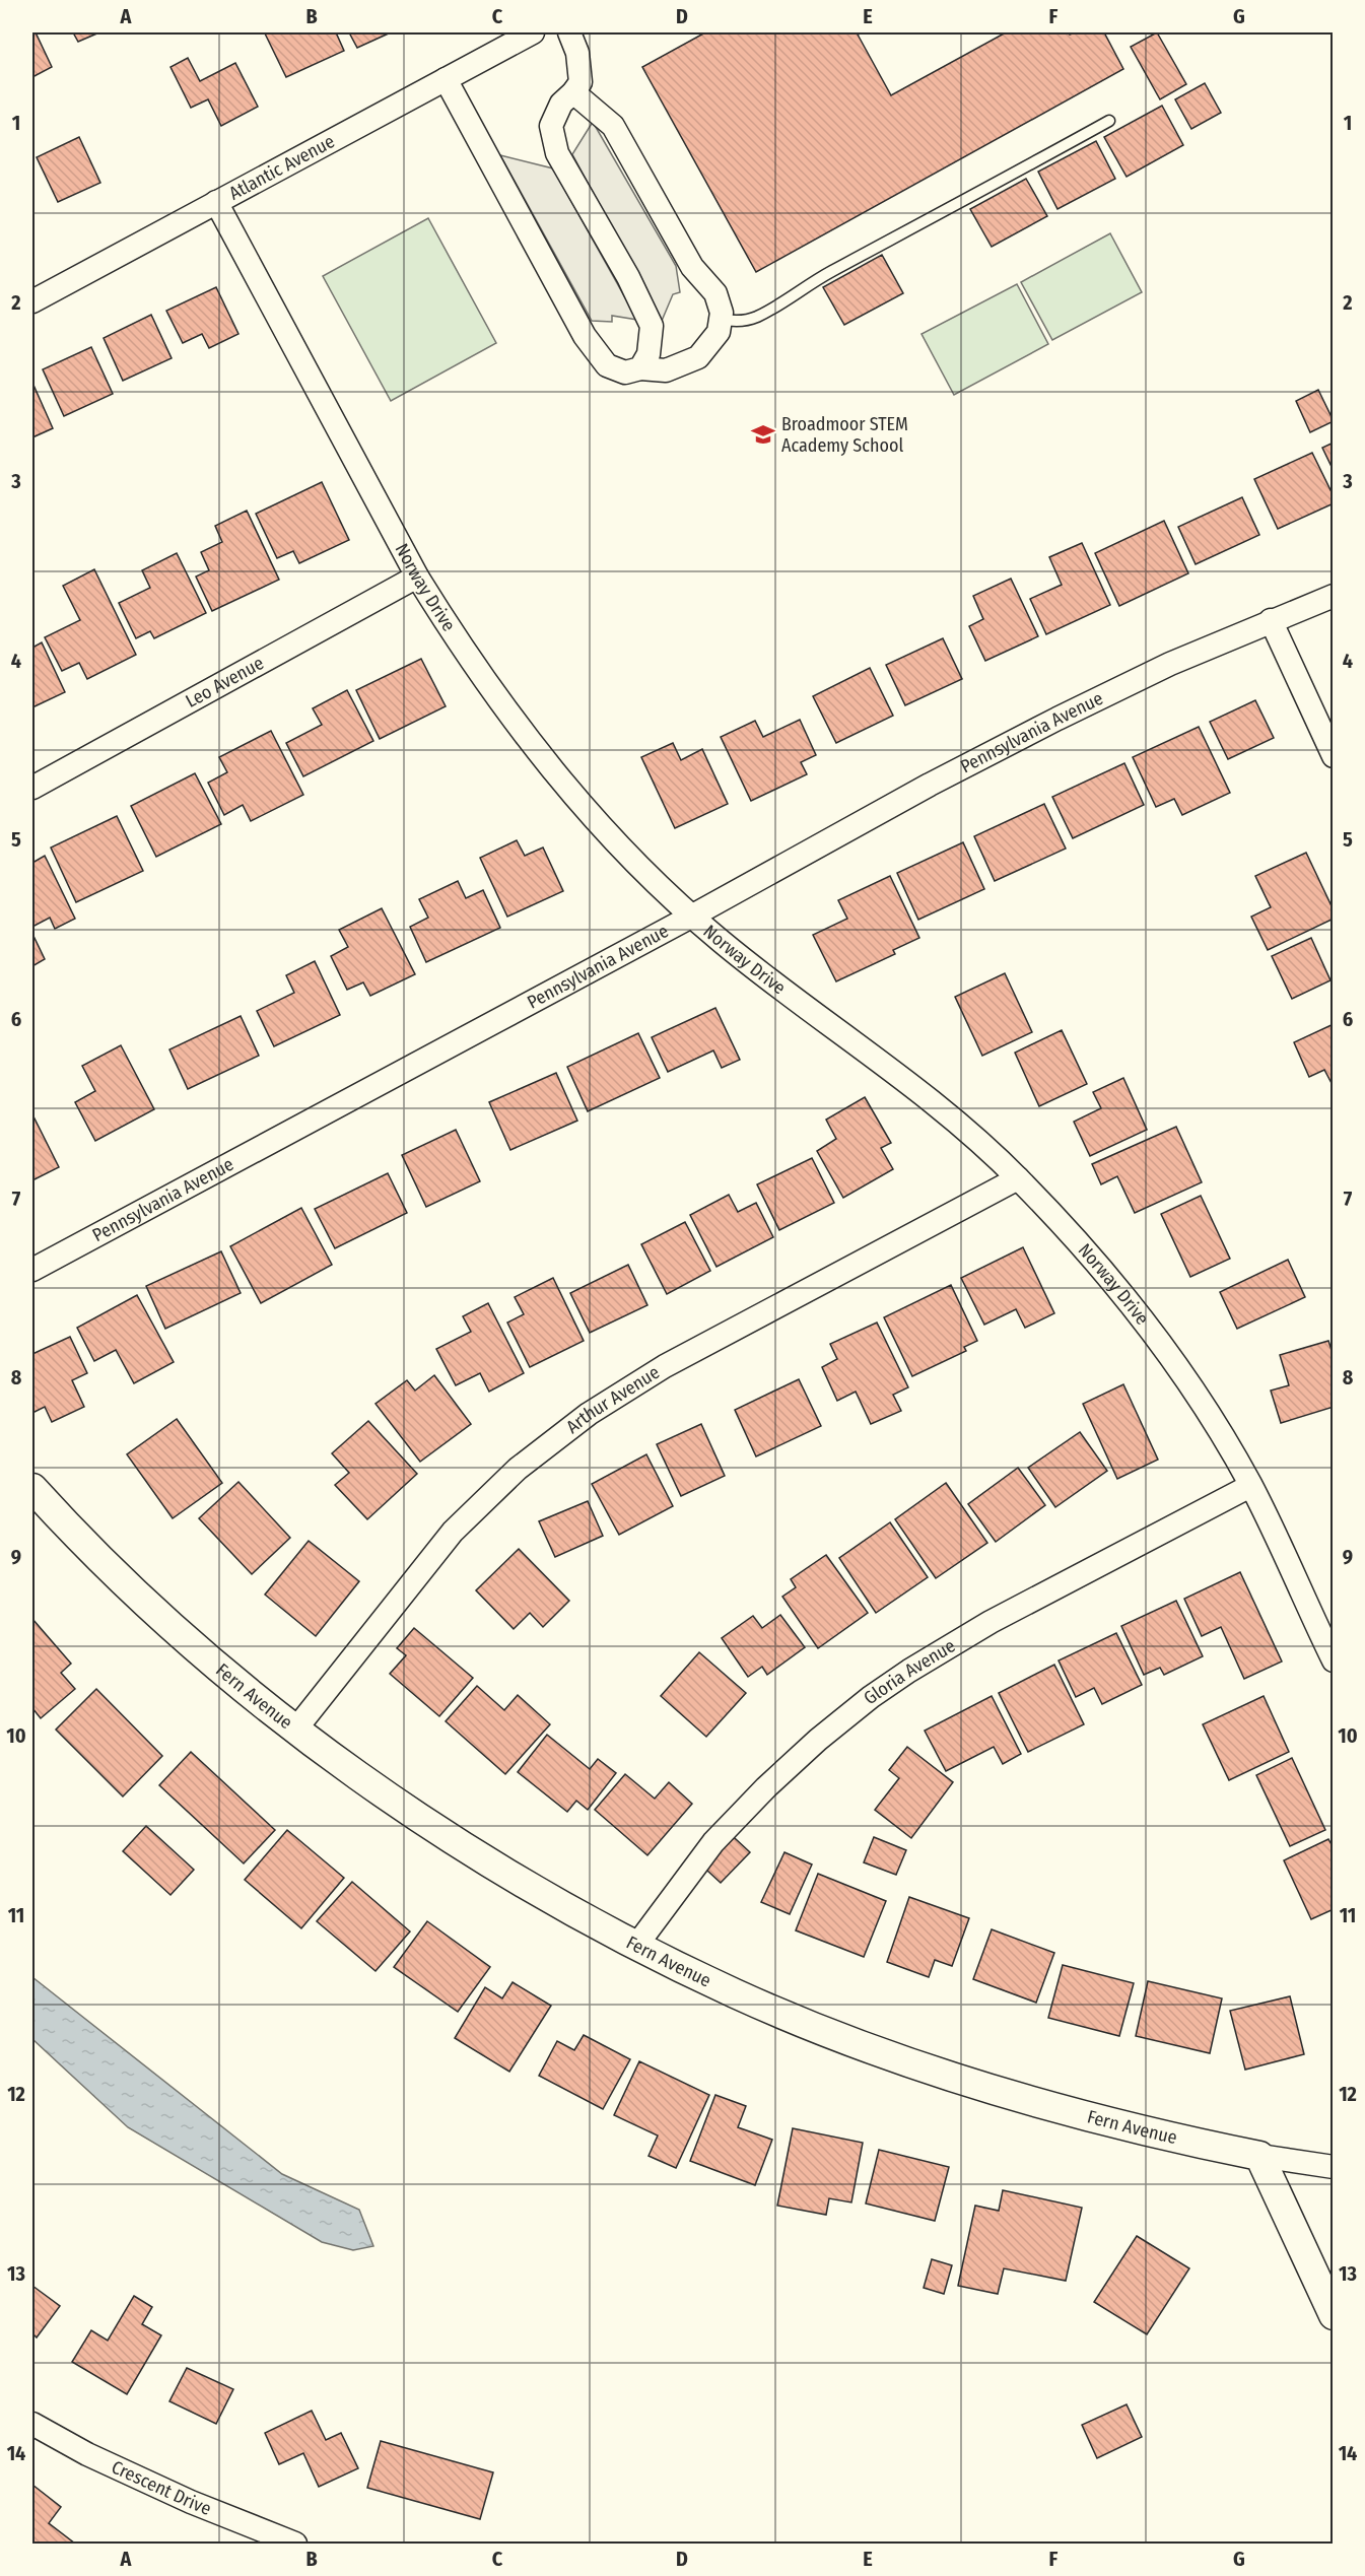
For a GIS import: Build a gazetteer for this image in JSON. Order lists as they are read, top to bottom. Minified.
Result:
{"streets":{"street":["Atlantic Avenue","Norway Drive","Leo Avenue","Pennsylvania Avenue","Arthur Avenue","Gloria Avenue","Fern Avenue","Crescent Drive"]},"crossings":[["Atlantic Avenue","Norway Drive"],["Norway Drive","Leo Avenue"],["Norway Drive","Pennsylvania Avenue"],["Norway Drive","Arthur Avenue"],["Norway Drive","Gloria Avenue"],["Arthur Avenue","Fern Avenue"],["Gloria Avenue","Fern Avenue"]],"places":{"school or university":["Broadmoor STEM Academy School"]},"grid":{"columns":["A","B","C","D","E","F","G"],"rows":["1","2","3","4","5","6","7","8","9","10","11","12","13","14"]}}
